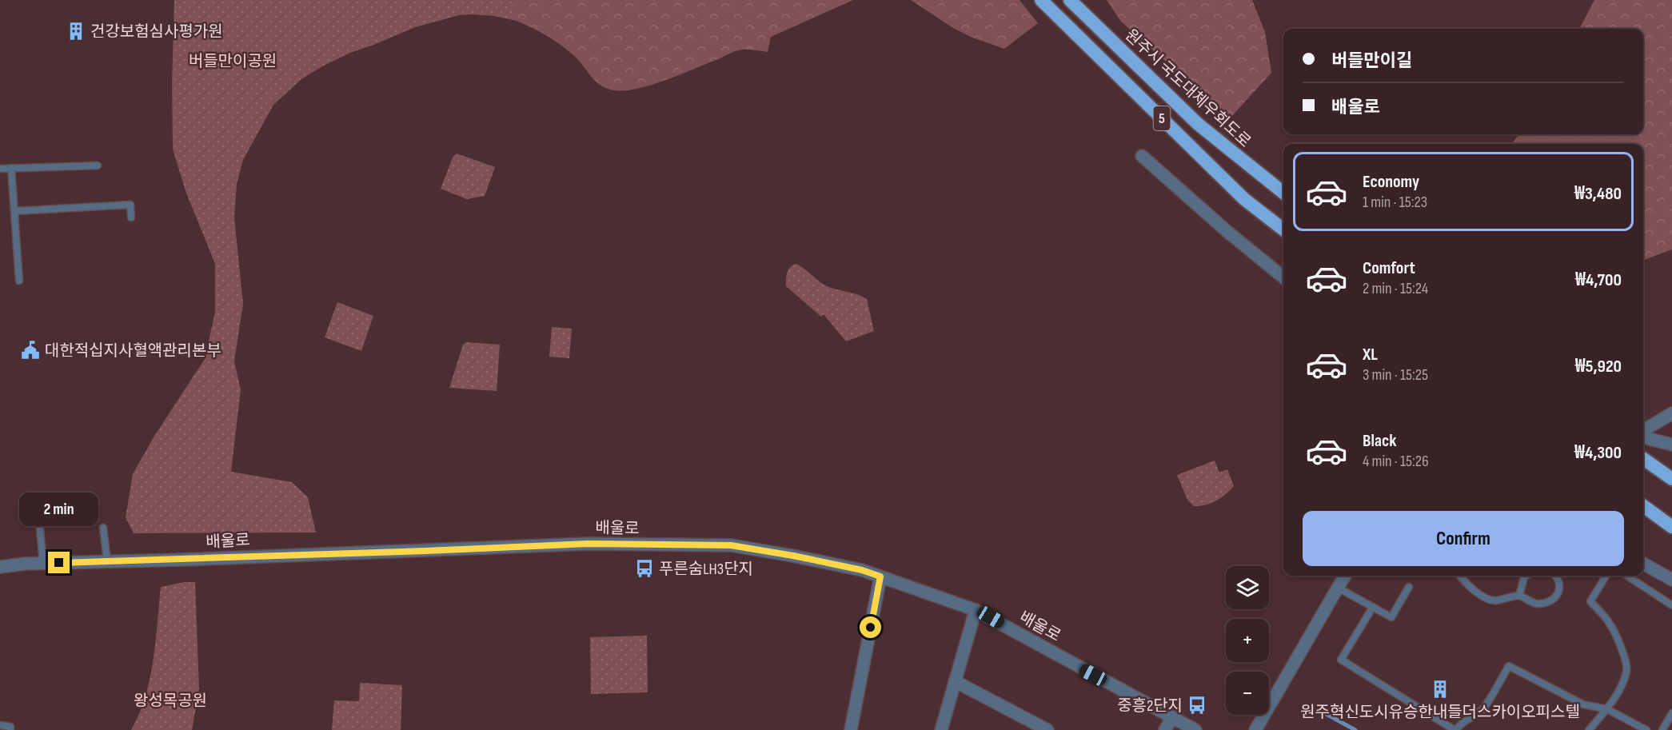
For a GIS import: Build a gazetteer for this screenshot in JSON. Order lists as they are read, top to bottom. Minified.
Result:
{"streets":{"highway":["원주시 국도대체우회도로","5"],"street":["배울로"]},"parks":["버들만이공원","왕성목공원"],"places":{"building":["건강보험심사평가원","원주혁신도시유승한내들더스카이오피스텔"],"public building":["대한적십지사혈액관리본부"],"bus stop":["푸른숨LH3단지","중흥2단지"]},"page":{"banner":["버들만이길","배울로"],"list":[{"name":"Economy","note":"1 min · 15:23","value":"₩3,480"},{"name":"Comfort","note":"2 min · 15:24","value":"₩4,700"},{"name":"XL","note":"3 min · 15:25","value":"₩5,920"},{"name":"Black","note":"4 min · 15:26","value":"₩4,300"}],"bubble":"2 min","buttons":"Confirm","map_buttons":["+","−"]}}
